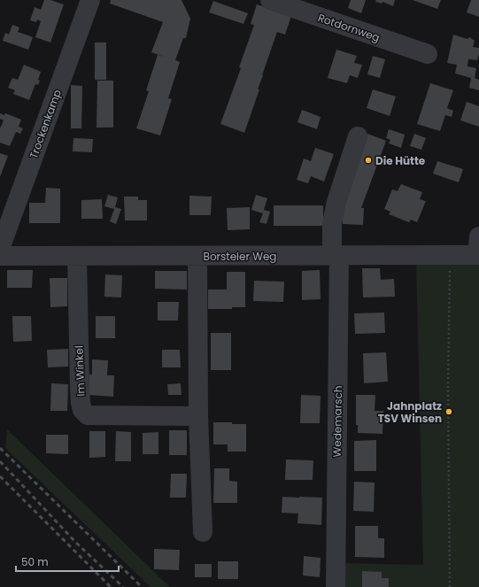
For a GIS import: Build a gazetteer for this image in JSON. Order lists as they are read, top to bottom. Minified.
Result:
{"streets":{"street":["Rotdornweg","Trockenkamp","Borsteler Weg","Im Winkel","Wedemarsch"]},"crossings":[["Borsteler Weg","Im Winkel"],["Borsteler Weg","Wedemarsch"]],"places":["Die Hütte","Jahnplatz TSV Winsen"],"scale_bar":"50 m"}
